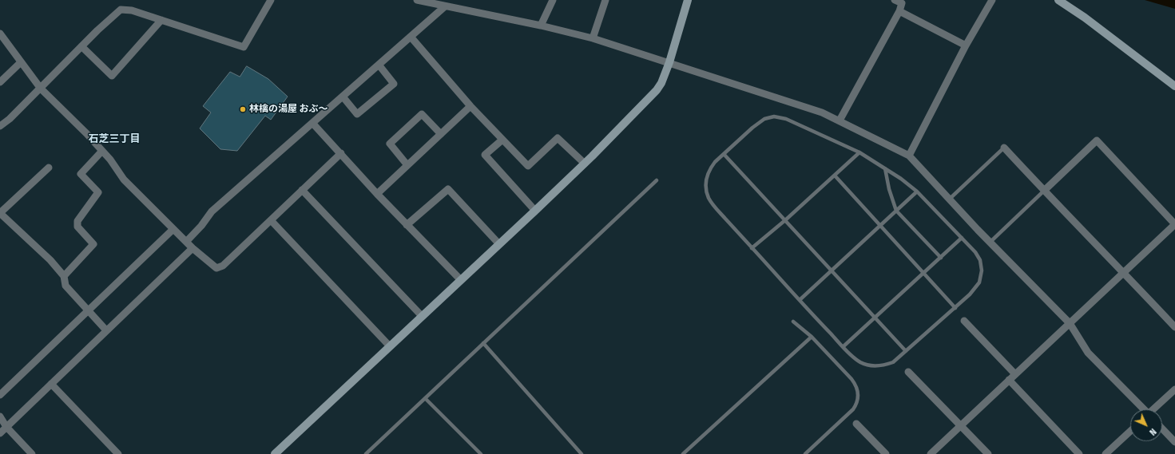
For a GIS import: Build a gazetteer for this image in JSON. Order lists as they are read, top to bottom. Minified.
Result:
{"districts":["石芝三丁目"],"places":["林檎の湯屋 おぶ～"],"north":"bottom right"}
